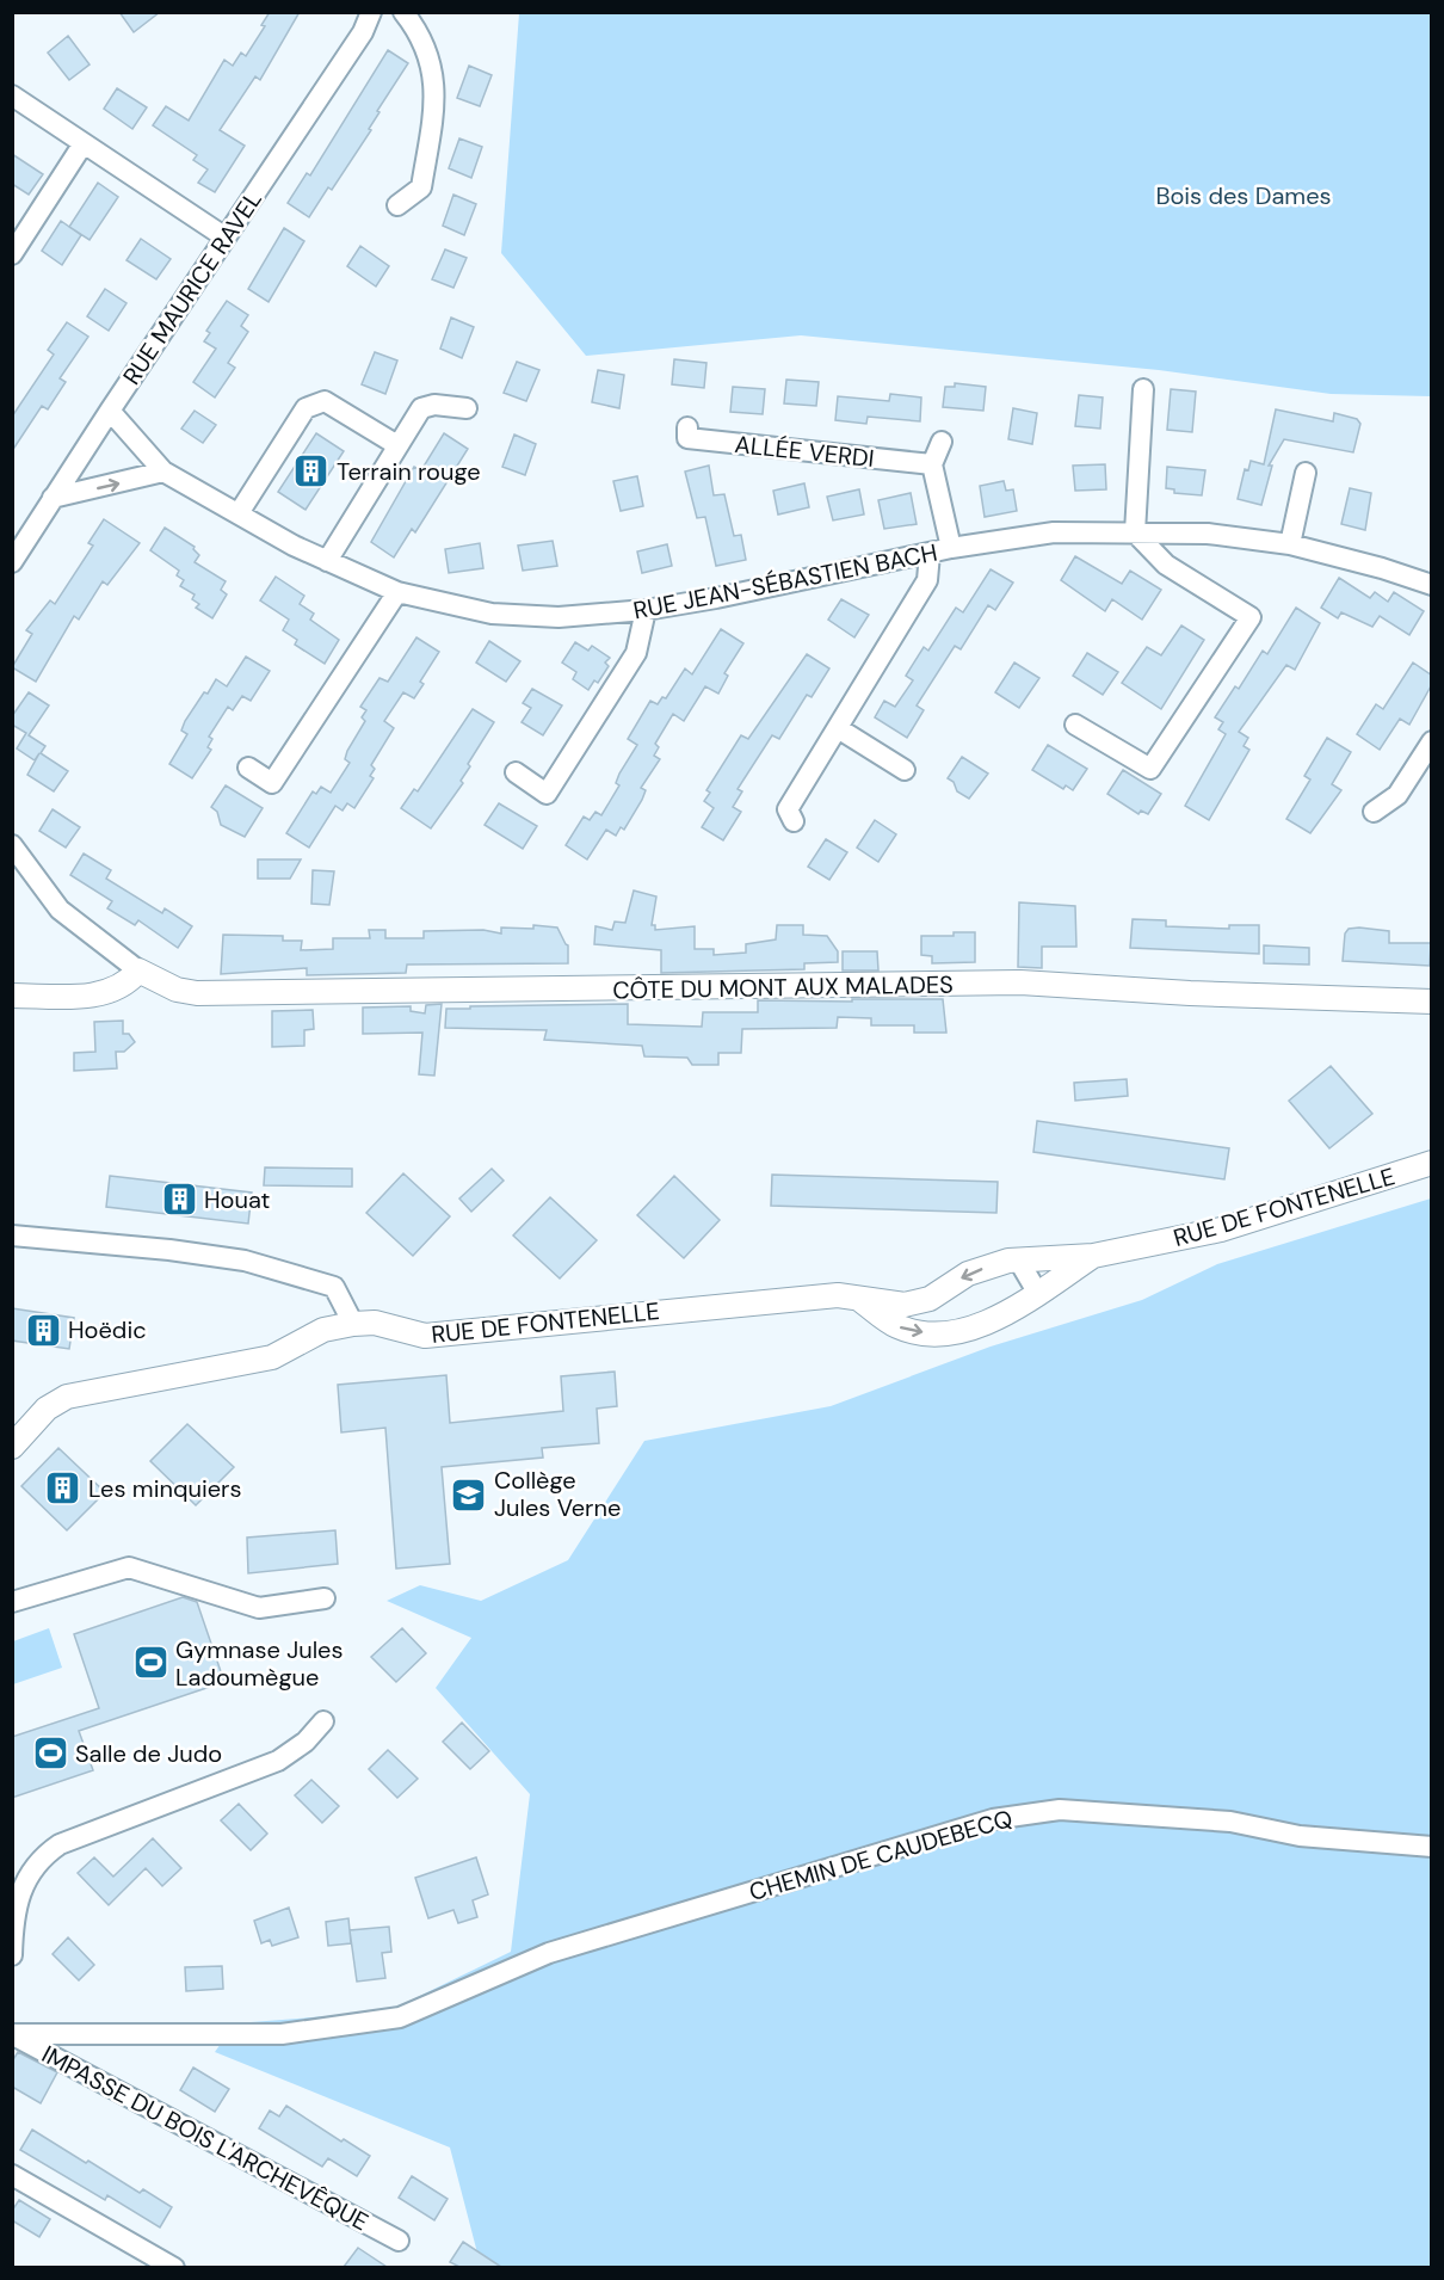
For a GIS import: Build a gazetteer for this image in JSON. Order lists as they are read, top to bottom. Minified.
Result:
{"streets":{"street":["RUE MAURICE RAVEL","ALLÉE VERDI","RUE JEAN-SÉBASTIEN BACH","CÔTE DU MONT AUX MALADES","RUE DE FONTENELLE","CHEMIN DE CAUDEBECQ","IMPASSE DU BOIS L'ARCHEVÊQUE"]},"crossings":[["RUE MAURICE RAVEL","RUE JEAN-SÉBASTIEN BACH"],["CHEMIN DE CAUDEBECQ","IMPASSE DU BOIS L'ARCHEVÊQUE"]],"parks":["Bois des Dames"],"places":{"building":["Terrain rouge","Houat","Hoëdic","Les minquiers"],"school or university":["Collège Jules Verne"],"sports":["Gymnase Jules Ladoumègue","Salle de Judo"]}}
